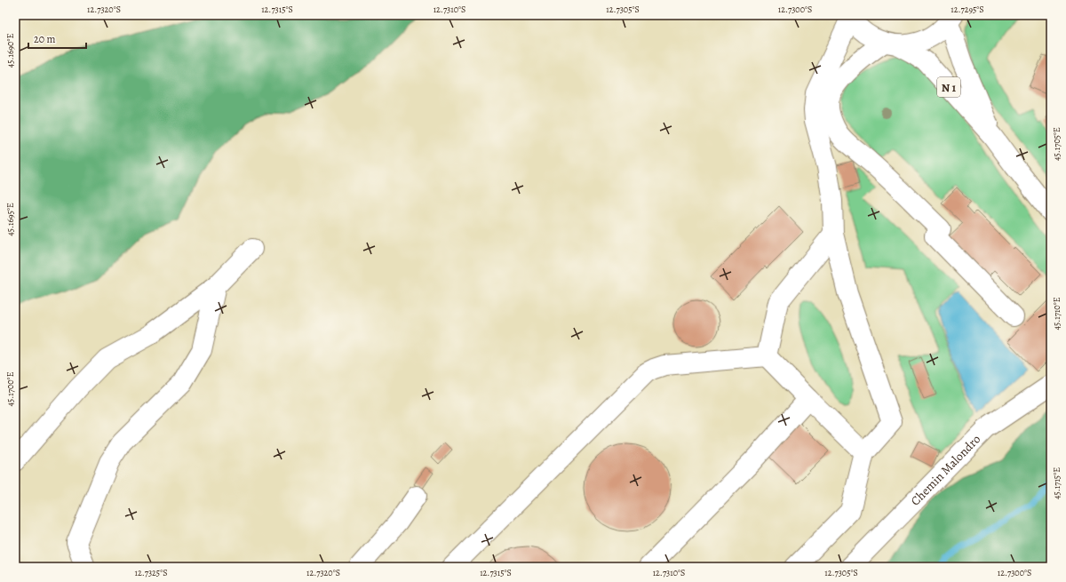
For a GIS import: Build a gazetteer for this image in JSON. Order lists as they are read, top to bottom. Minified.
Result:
{"streets":{"main road":["N 1","Chemin Malondro"]},"scale_bar":"20 m","coordinates":["12.7320°S","12.7315°S","12.7310°S","12.7305°S","12.7300°S","12.7295°S","45.1690°E","45.1705°E","45.1695°E","45.1710°E","45.1700°E","45.1715°E","12.7325°S"]}
